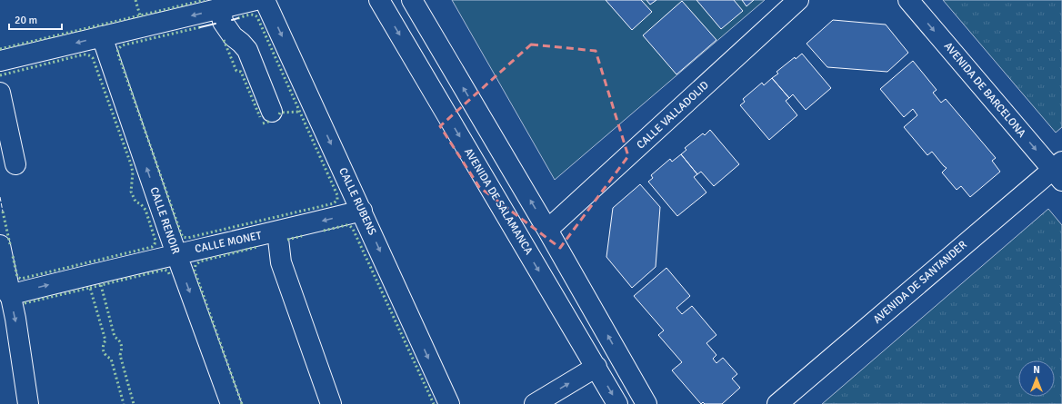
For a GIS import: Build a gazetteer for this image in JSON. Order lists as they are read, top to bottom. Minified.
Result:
{"streets":{"street":["AVENIDA DE BARCELONA","CALLE VALLADOLID","CALLE RUBENS","AVENIDA DE SALAMANCA","CALLE RENOIR","CALLE MONET","AVENIDA DE SANTANDER"]},"crossings":[["AVENIDA DE BARCELONA","AVENIDA DE SANTANDER"],["CALLE RUBENS","CALLE MONET"],["CALLE RENOIR","CALLE MONET"]],"one_way":["AVENIDA DE BARCELONA"],"scale_bar":"20 m","north":"top"}
